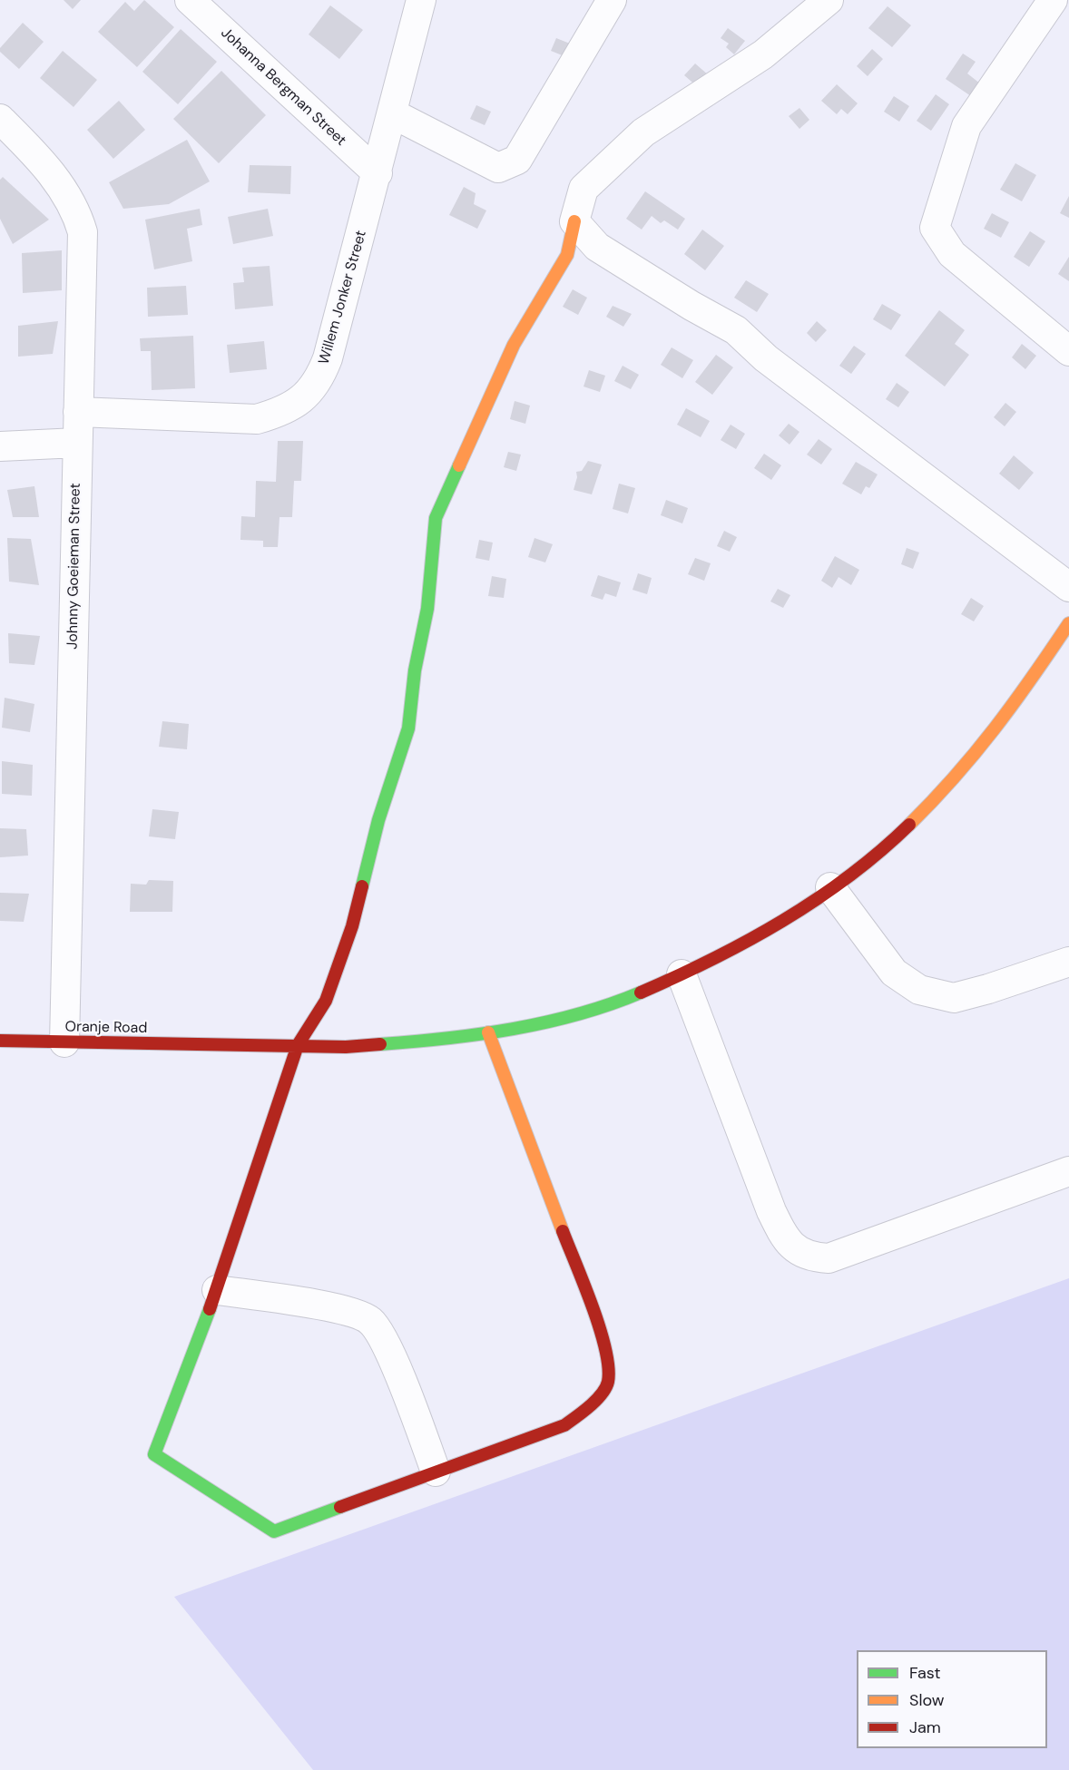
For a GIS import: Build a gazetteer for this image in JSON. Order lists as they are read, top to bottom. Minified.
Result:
{"streets":{"street":["Johanna Bergman Street","Willem Jonker Street","Johnny Goeieman Street","Oranje Road"]},"crossings":[["Johanna Bergman Street","Willem Jonker Street"],["Willem Jonker Street","Johnny Goeieman Street"],["Johnny Goeieman Street","Oranje Road"]],"legend":["Fast","Slow","Jam"]}
